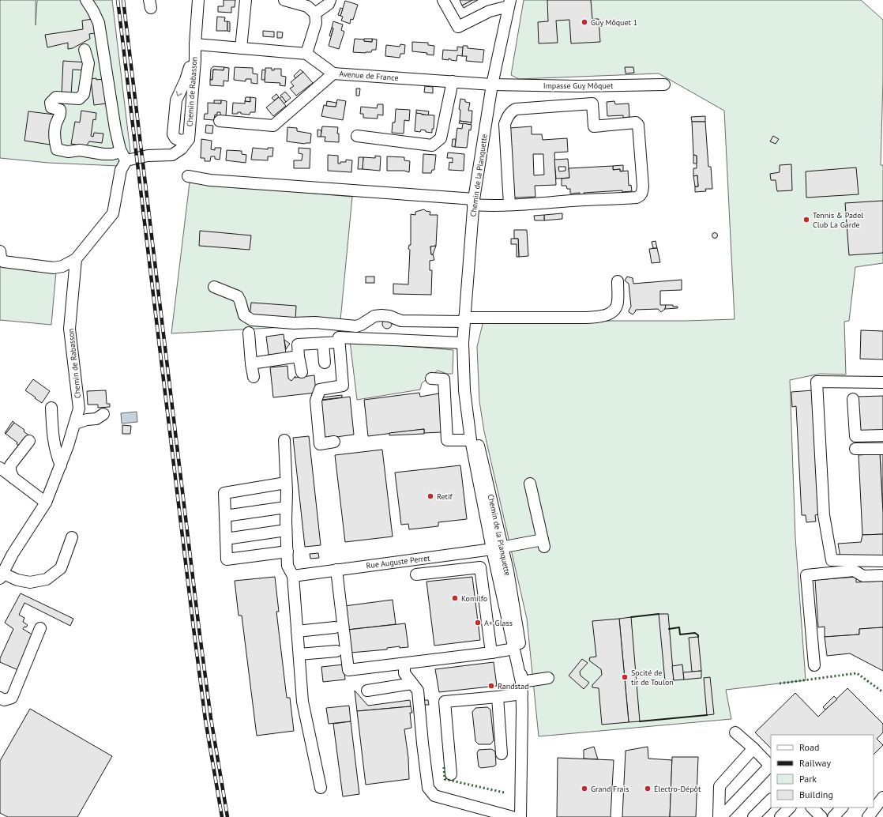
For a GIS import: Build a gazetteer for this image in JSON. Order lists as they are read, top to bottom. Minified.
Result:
{"streets":{"street":["Avenue de France","Impasse Guy Môquet","Chemin de Rabasson","Chemin de la Planquette","Rue Auguste Perret"]},"crossings":[["Avenue de France","Impasse Guy Môquet"],["Avenue de France","Chemin de la Planquette"],["Impasse Guy Môquet","Chemin de la Planquette"],["Chemin de la Planquette","Rue Auguste Perret"]],"places":["Guy Môquet 1","Tennis & Padel Club La Garde","Retif","Komilfo","A+ Glass","Socité de tir de Toulon","Randstad","Grand Frais","Électro-Dépôt"],"legend":["Road","Railway","Park","Building"]}
